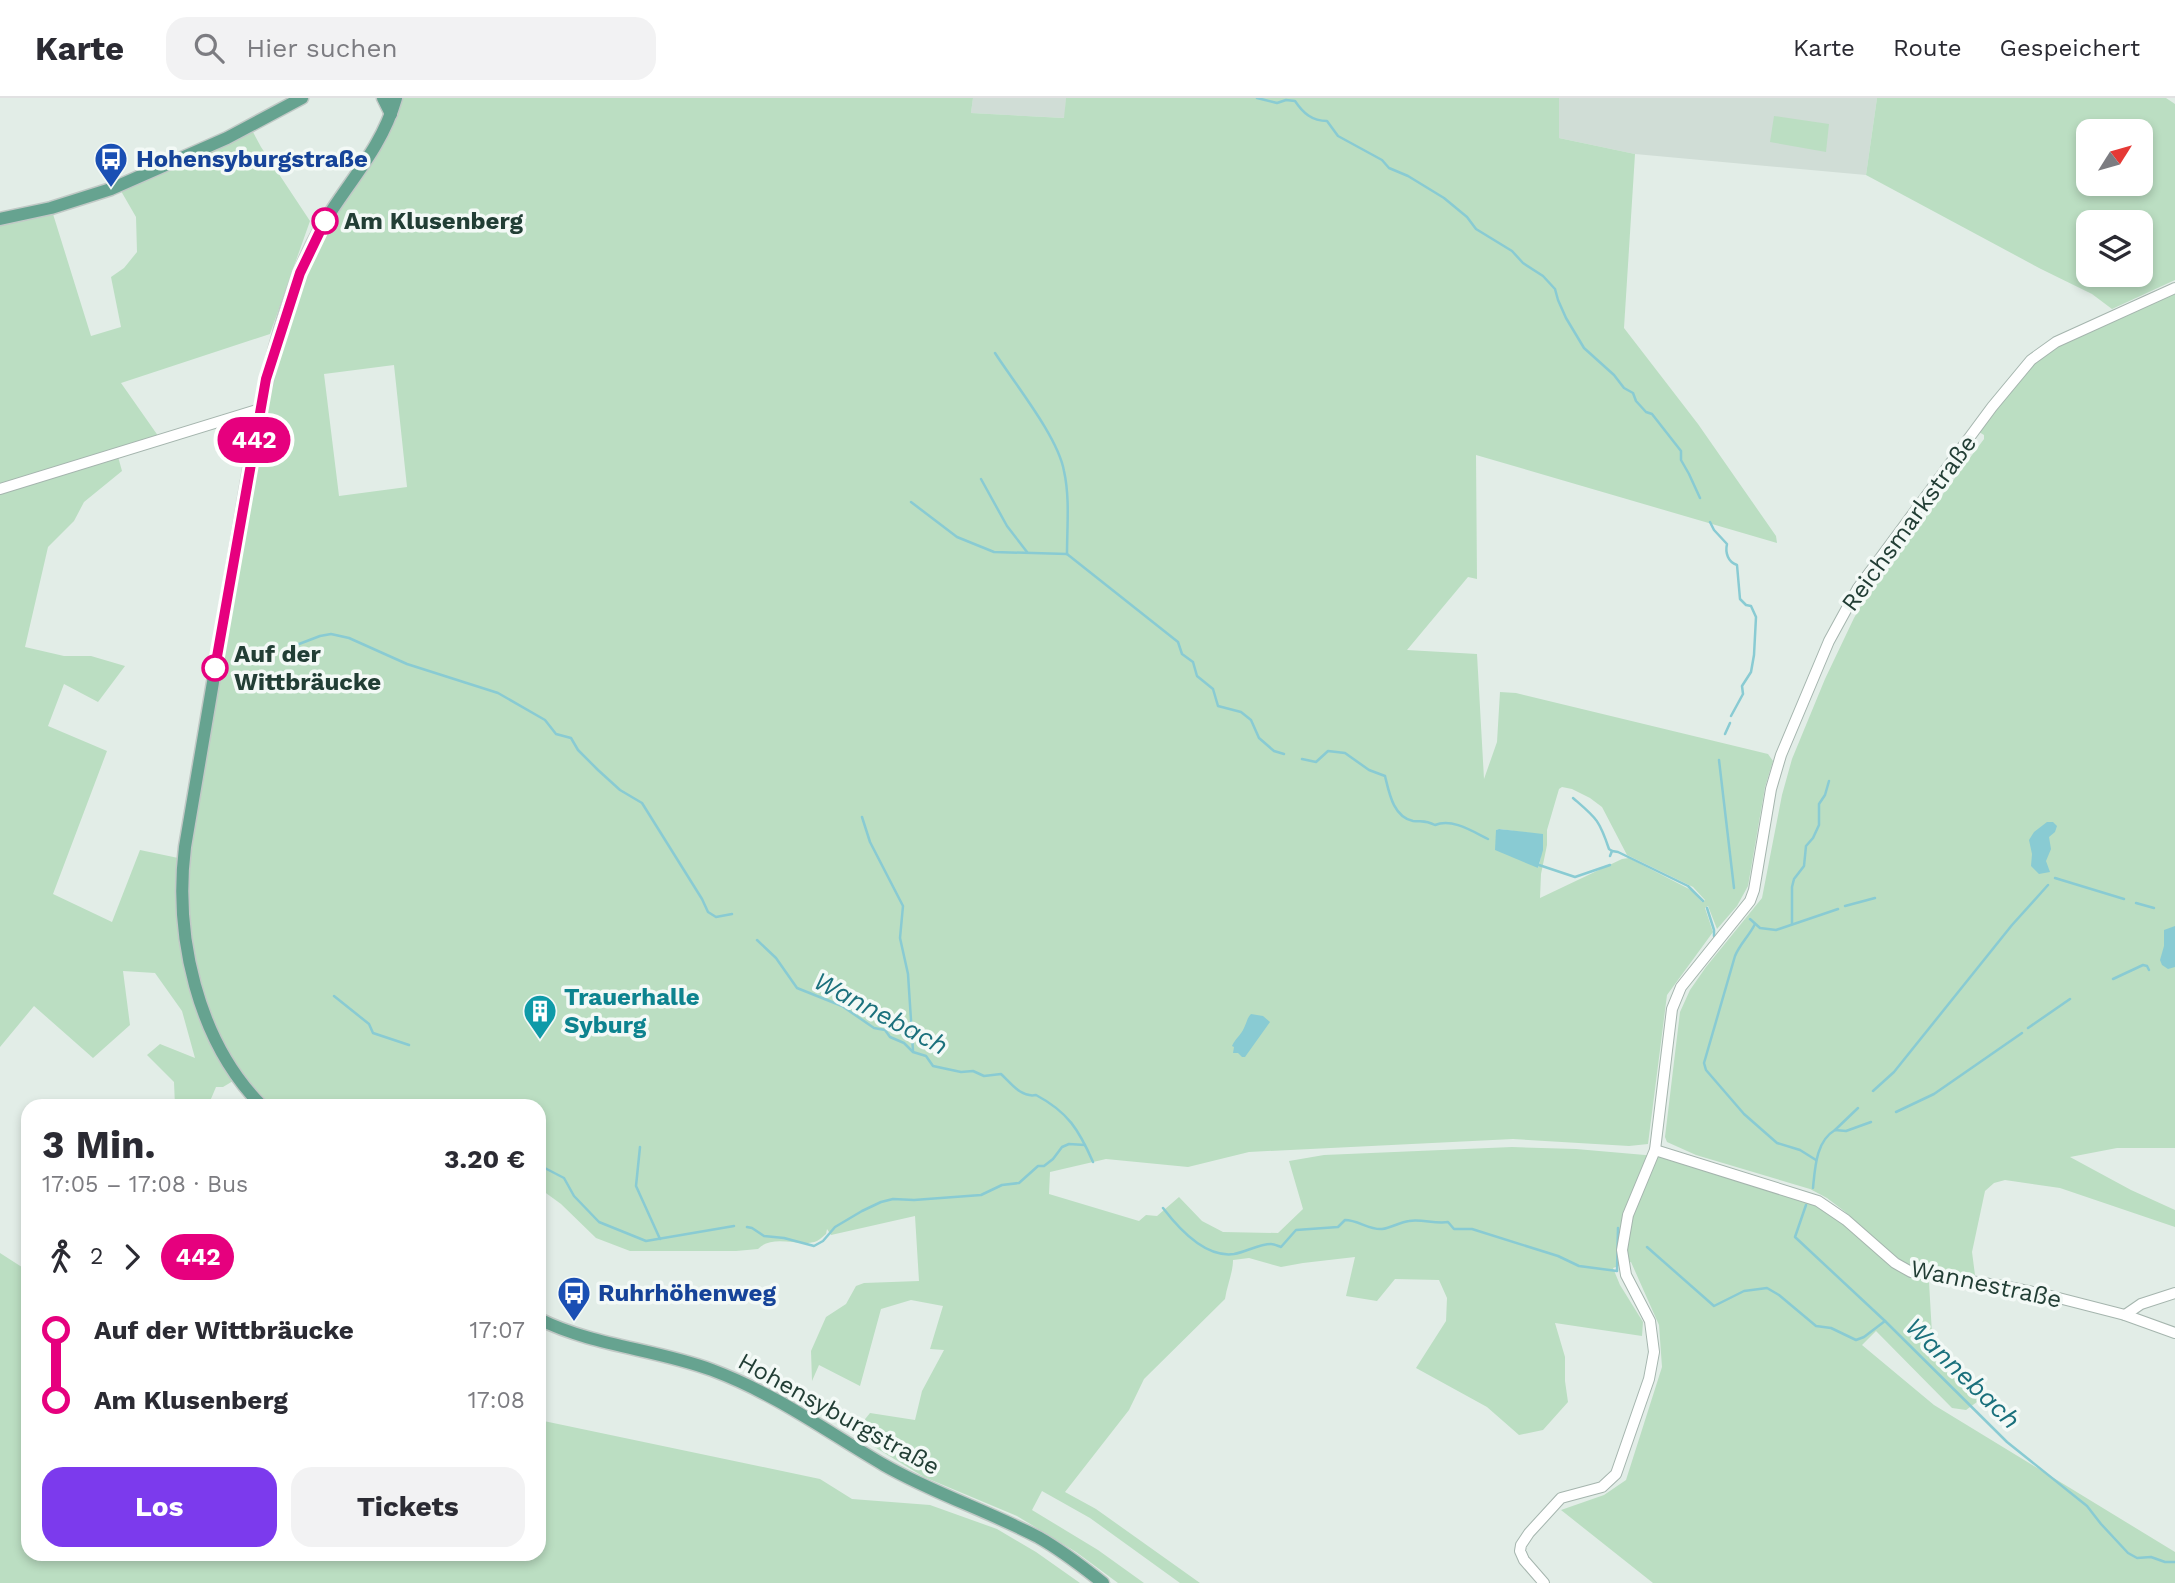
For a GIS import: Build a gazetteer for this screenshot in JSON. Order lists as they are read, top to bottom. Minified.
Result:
{"streets":{"main road":["Hohensyburgstraße"],"street":["Reichsmarkstraße","Wannestraße"]},"crossings":[["Reichsmarkstraße","Wannestraße"]],"water":["Wannebach"],"places":{"bus stop":["Hohensyburgstraße","Ruhrhöhenweg"],"other":["Am Klusenberg","Auf der Wittbräucke"],"building":["Trauerhalle Syburg"]},"lines":["bus line 442"],"north":"top right","page":{"header":"Karte","search":"Hier suchen","nav":["Karte","Route","Gespeichert"],"on_map":"442","heading":["3 Min.","17:05 – 17:08 · Bus","3.20 €"],"legs":["2","442"],"list":[{"name":"Auf der Wittbräucke","value":"17:07"},{"name":"Am Klusenberg","value":"17:08"}],"buttons":["Los","Tickets"]}}
